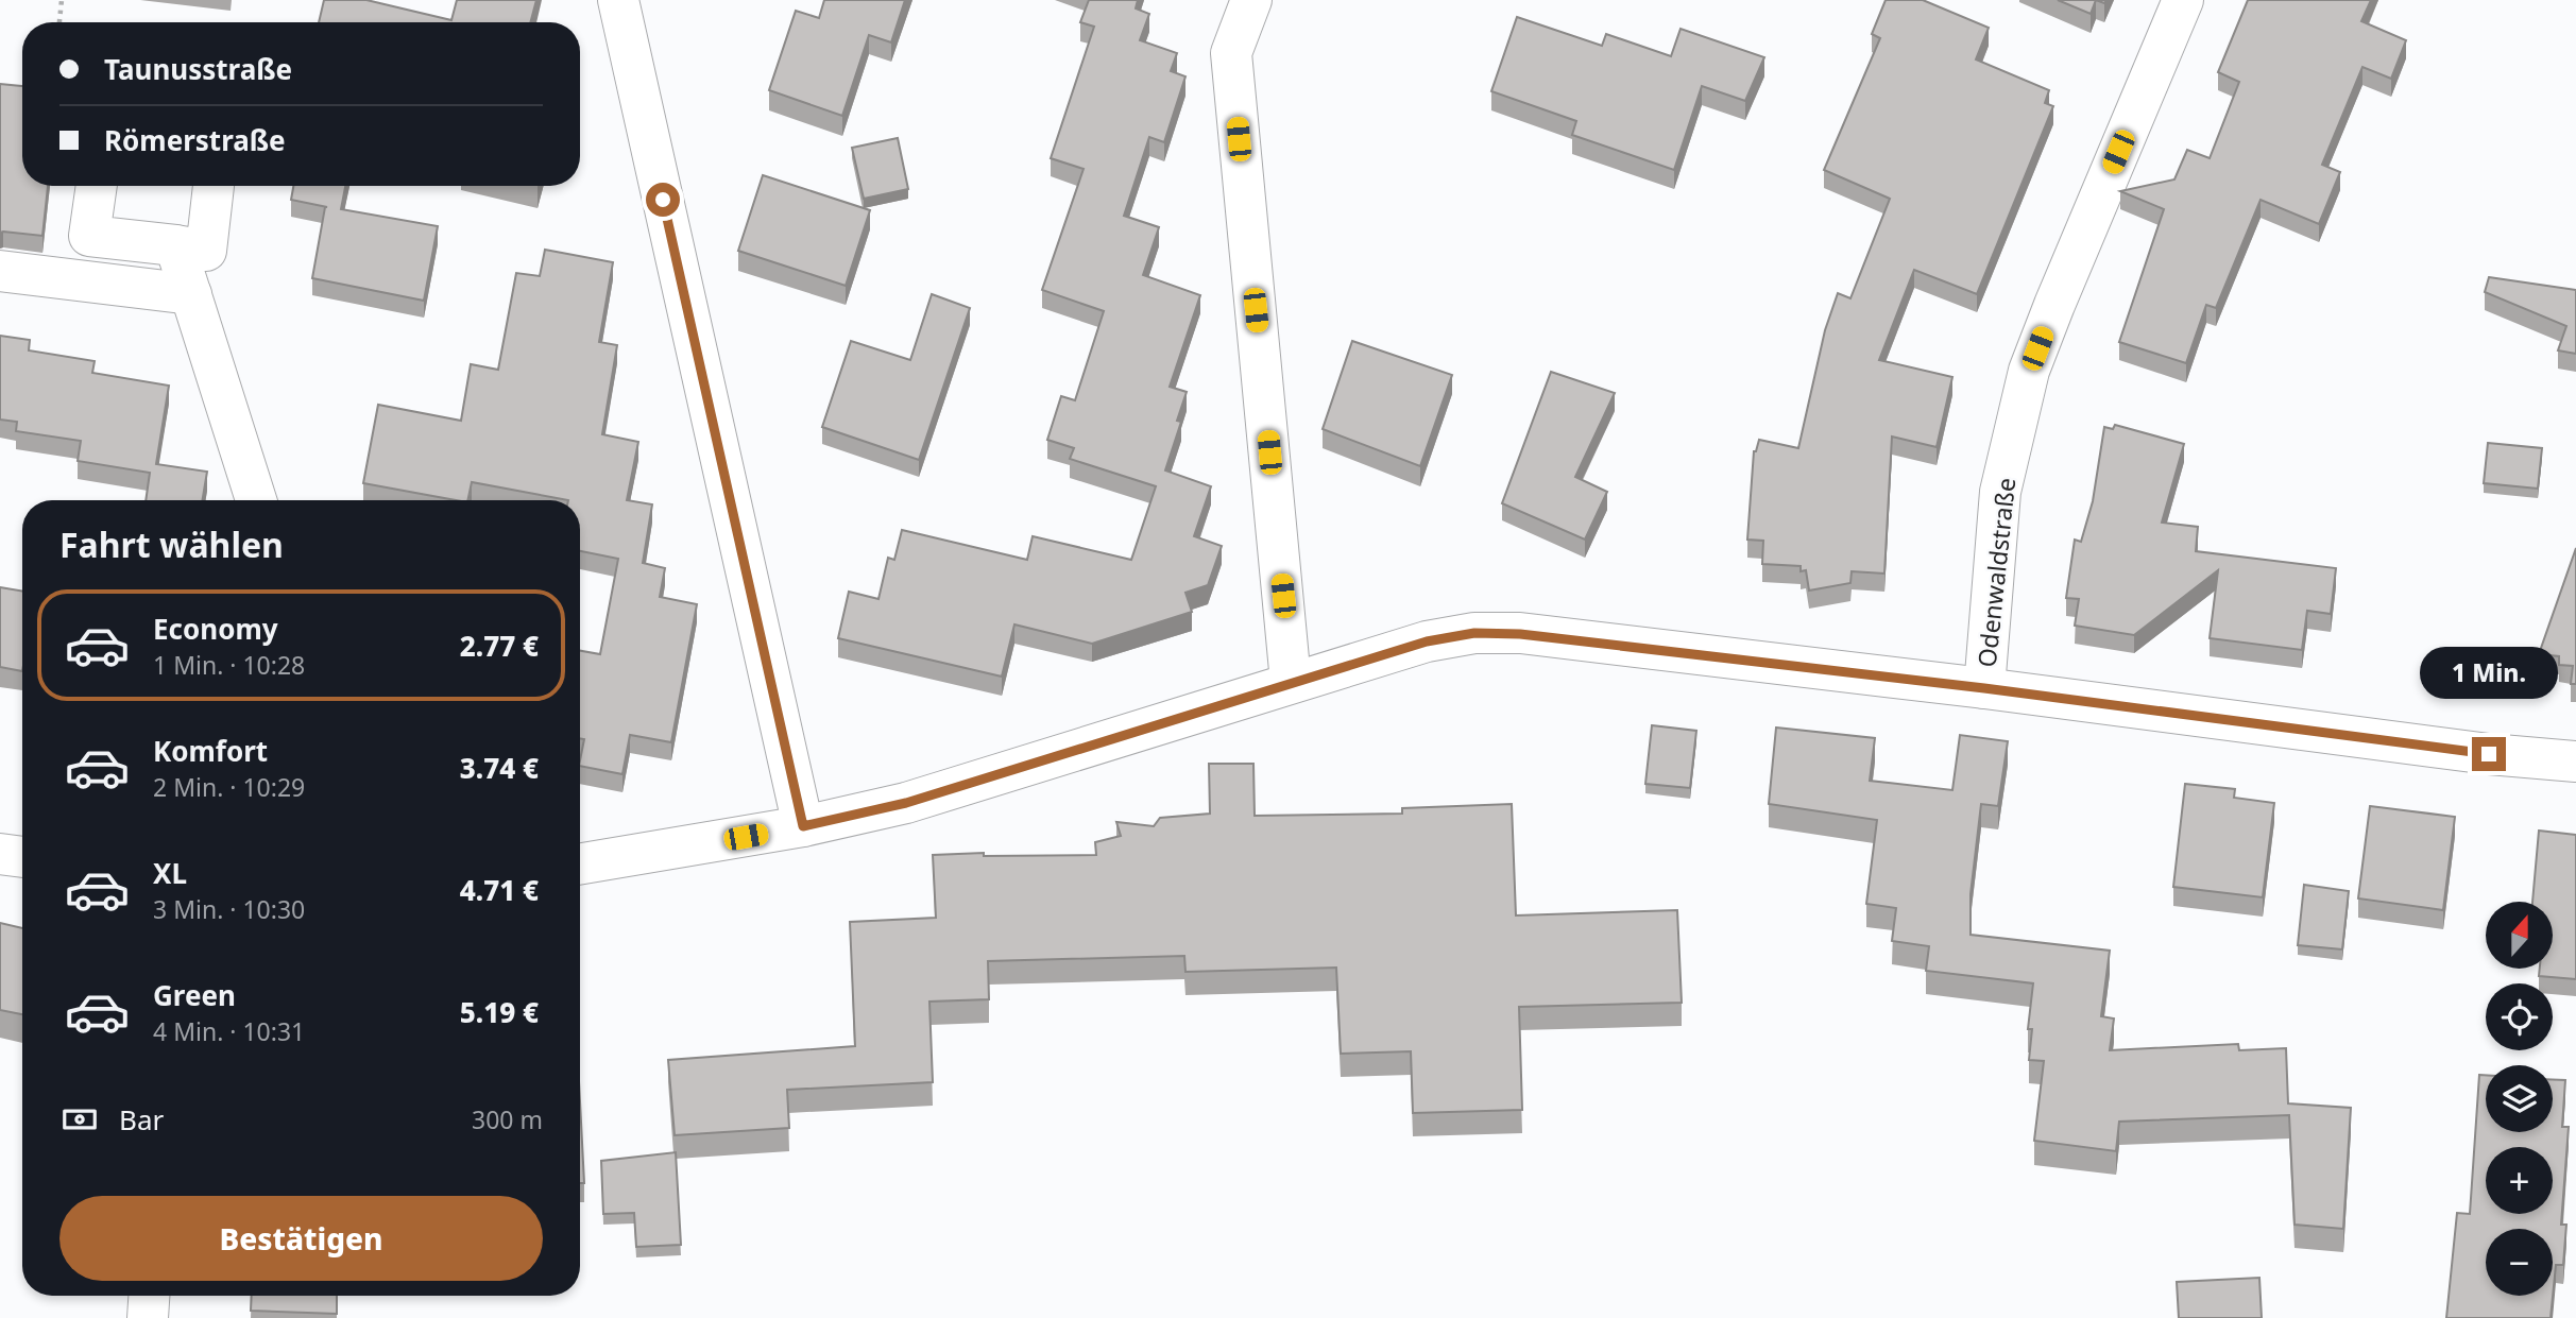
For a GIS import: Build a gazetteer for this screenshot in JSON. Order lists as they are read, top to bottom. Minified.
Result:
{"streets":{"street":["Odenwaldstraße"]},"north":"top","page":{"banner":["Taunusstraße","Römerstraße"],"heading":"Fahrt wählen","list":[{"name":"Economy","note":"1 Min. · 10:28","value":"2.77 €"},{"name":"Komfort","note":"2 Min. · 10:29","value":"3.74 €"},{"name":"XL","note":"3 Min. · 10:30","value":"4.71 €"},{"name":"Green","note":"4 Min. · 10:31","value":"5.19 €"}],"bubble":"1 Min.","map_buttons":["+","−"],"pay":["Bar","300 m"],"buttons":"Bestätigen"}}
